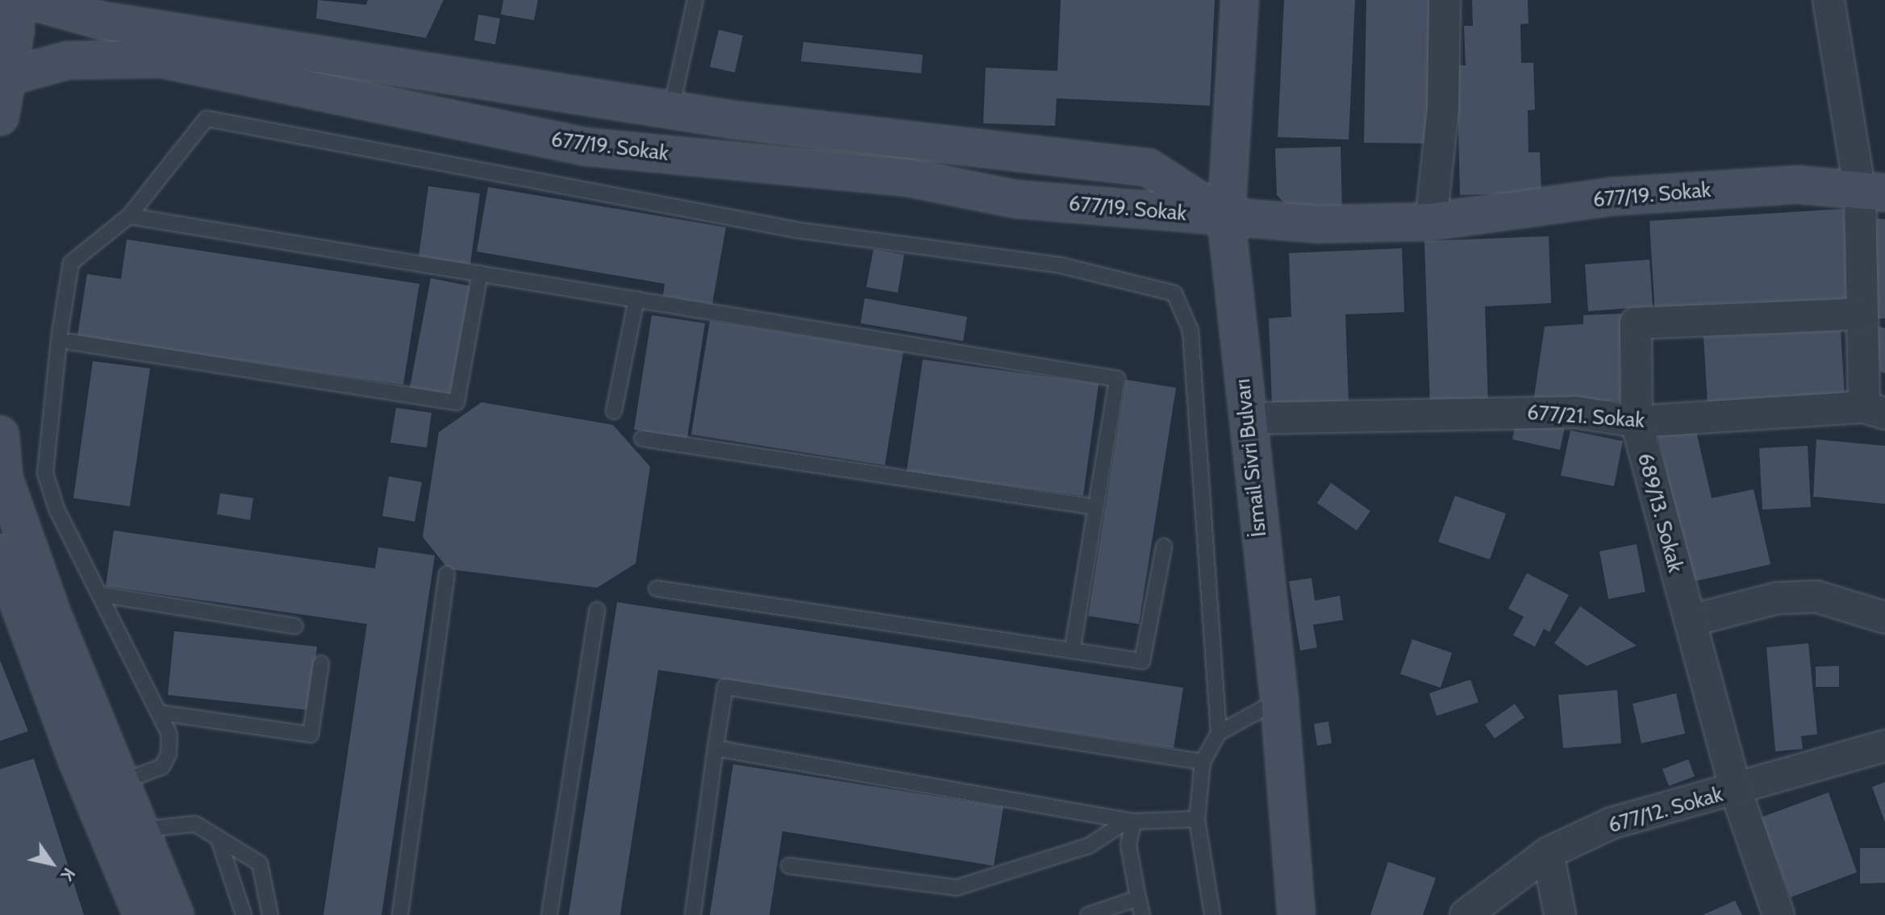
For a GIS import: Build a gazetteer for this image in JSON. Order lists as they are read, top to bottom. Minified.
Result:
{"streets":{"main road":["677/19. Sokak","İsmail Sivri Bulvarı"],"street":["677/21. Sokak","689/13. Sokak","677/12. Sokak"]},"crossings":[["677/19. Sokak","İsmail Sivri Bulvarı"],["677/21. Sokak","İsmail Sivri Bulvarı"],["677/21. Sokak","689/13. Sokak"],["689/13. Sokak","677/12. Sokak"]],"north":"bottom right"}
